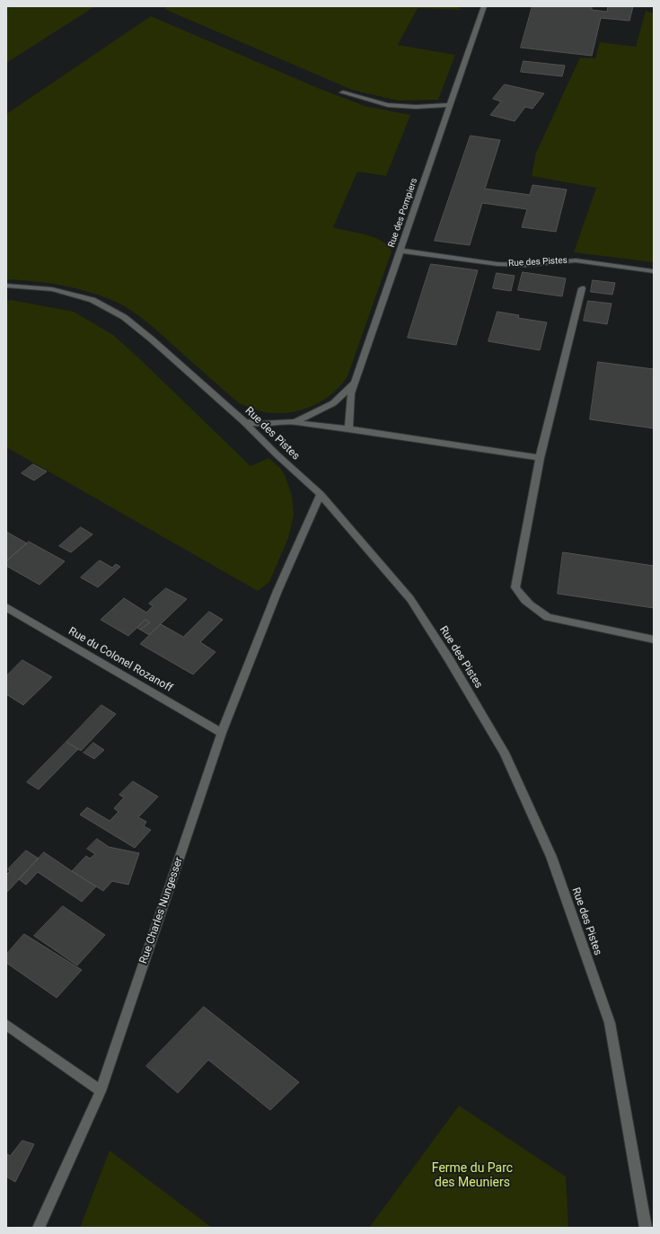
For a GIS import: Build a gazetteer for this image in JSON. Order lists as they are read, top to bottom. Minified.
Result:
{"streets":{"street":["Rue des Pompiers","Rue des Pistes","Rue du Colonel Rozanoff","Rue Charles Nungesser"]},"crossings":[["Rue des Pompiers","Rue des Pistes"],["Rue des Pistes","Rue Charles Nungesser"],["Rue du Colonel Rozanoff","Rue Charles Nungesser"]],"parks":["Ferme du Parc des Meuniers"]}
